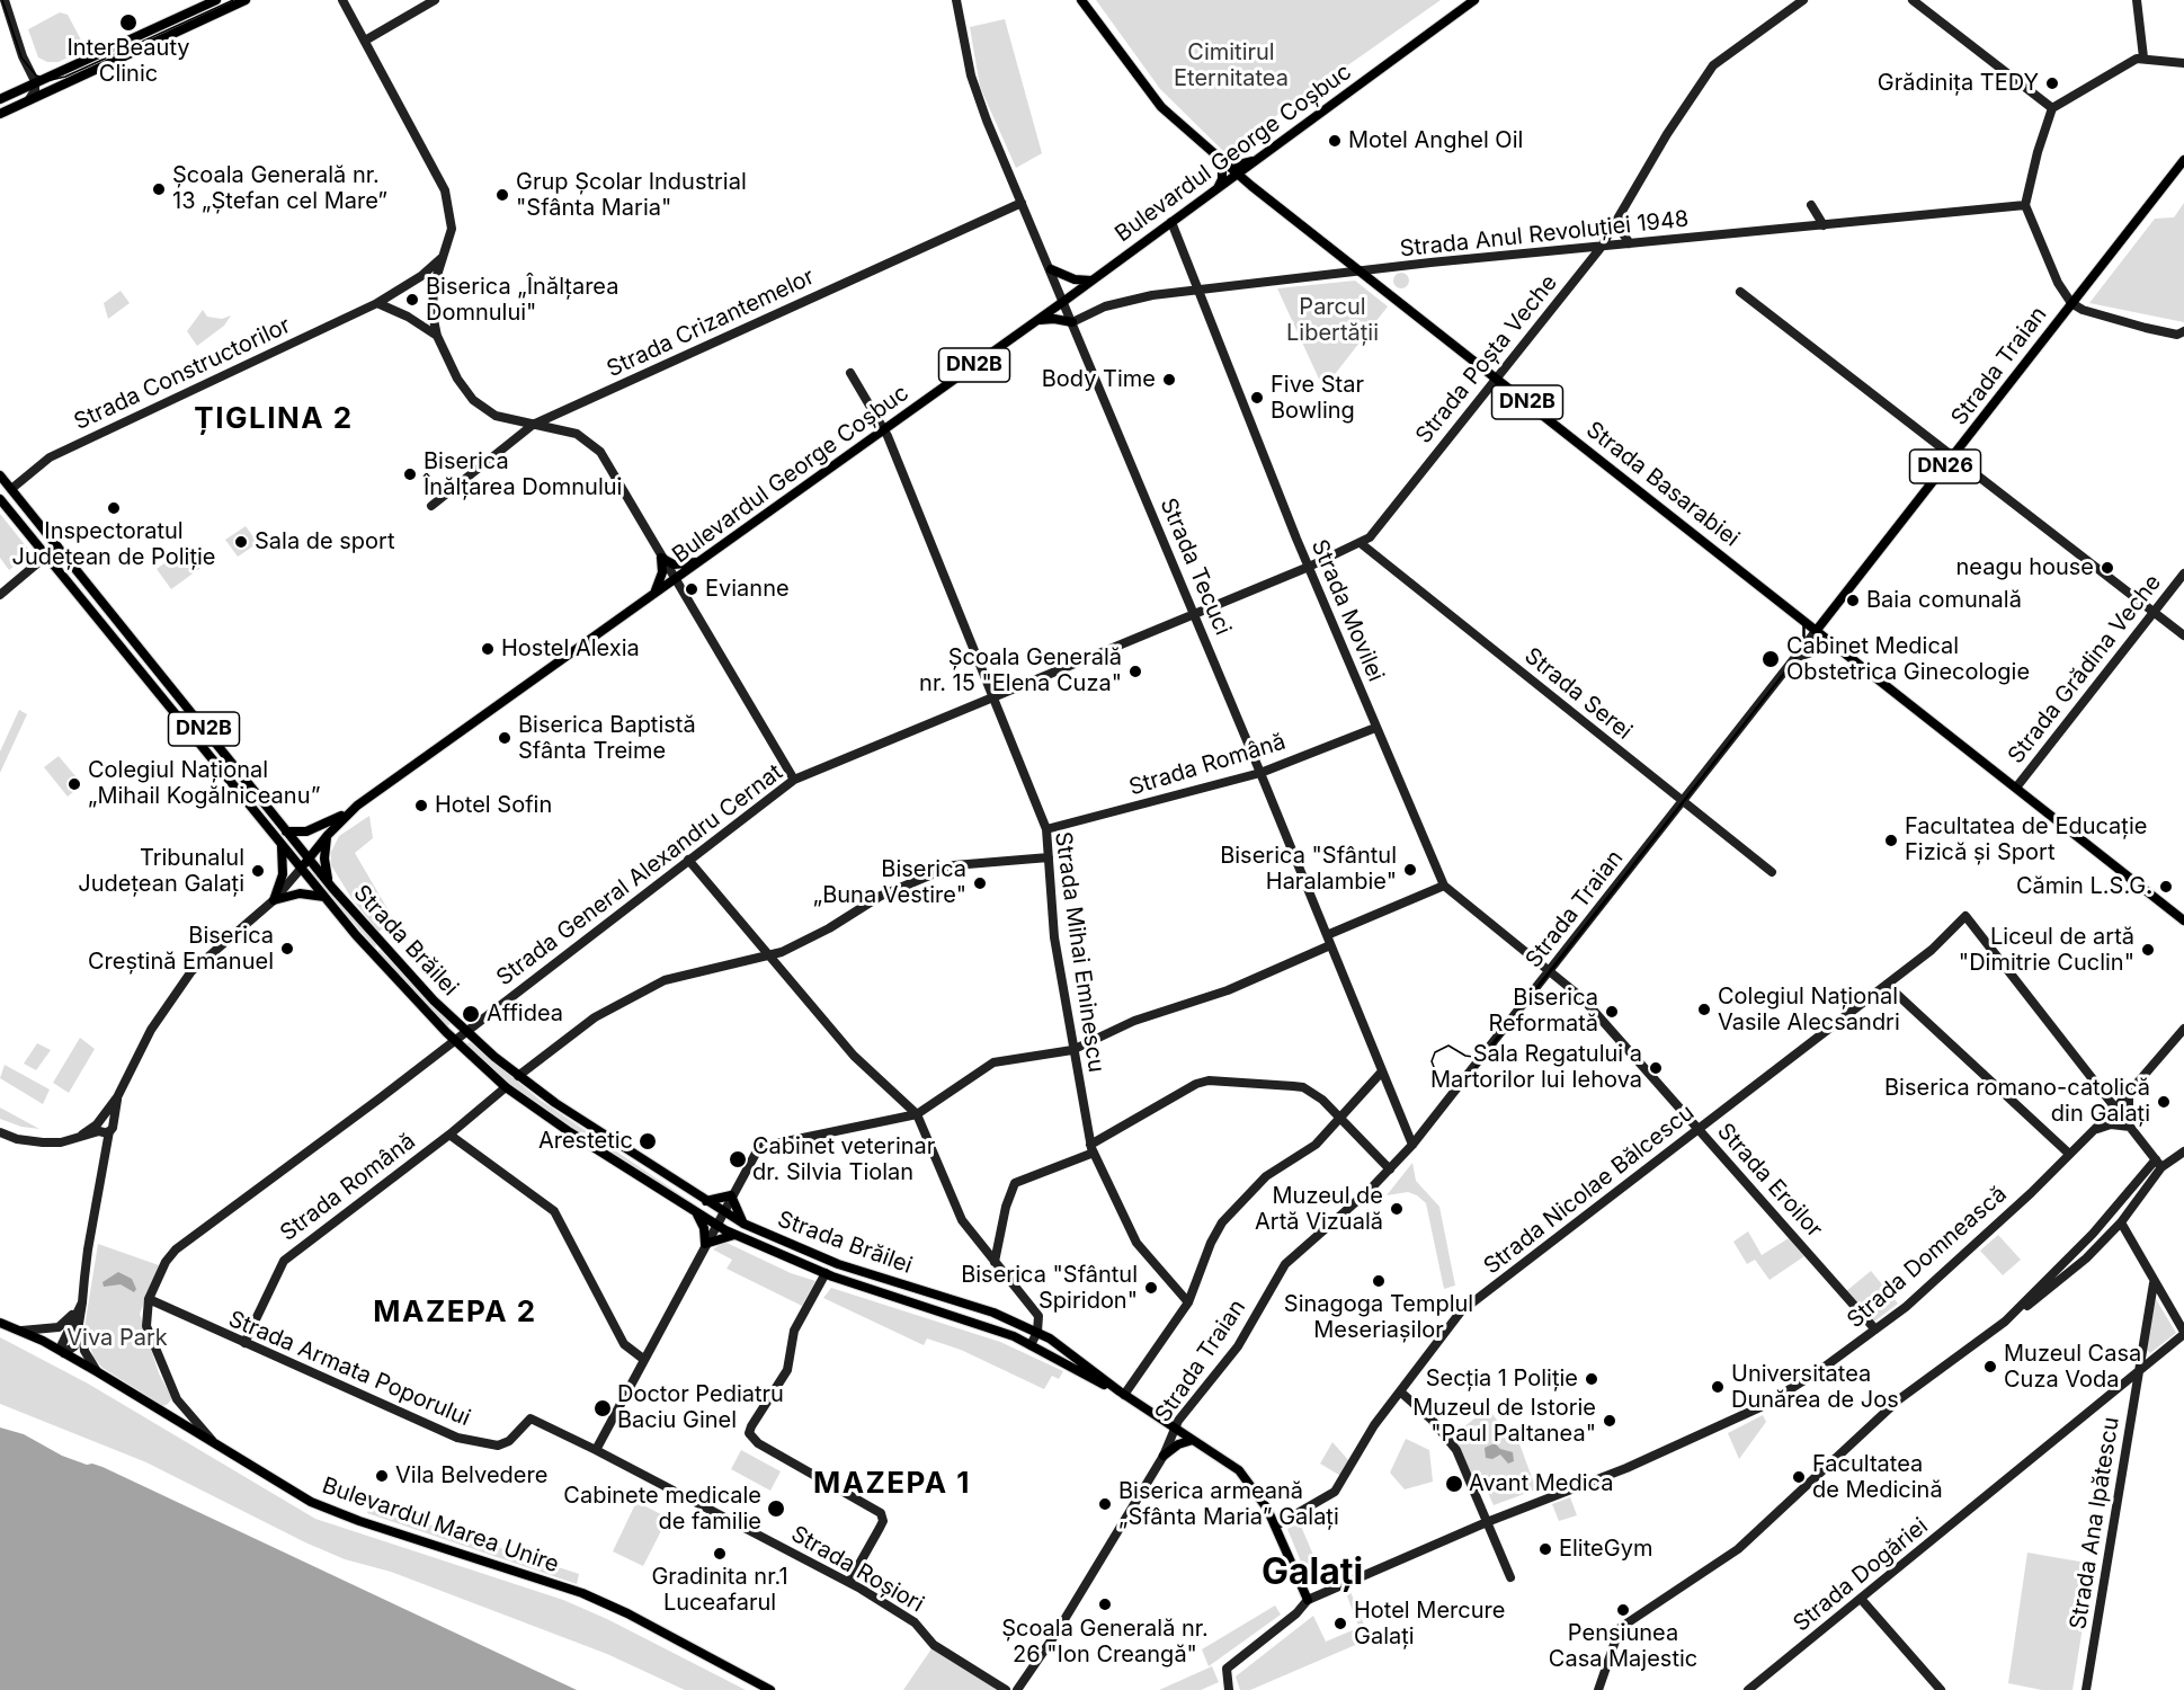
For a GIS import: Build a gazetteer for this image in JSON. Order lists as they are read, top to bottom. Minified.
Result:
{"streets":{"main road":["Bulevardul George Coșbuc","DN2B","Strada Traian","DN26","Strada Basarabiei","Strada Brăilei","Bulevardul Marea Unire"],"street":["Strada Anul Revoluției 1948","Strada Crizantemelor","Strada Poșta Veche","Strada Constructorilor","Strada Tecuci","Strada Movilei","Strada Grădina Veche","Strada Serei","Strada Română","Strada General Alexandru Cernat","Strada Mihai Eminescu","Strada Eroilor","Strada Nicolae Bălcescu","Strada Domnească","Strada Armata Poporului","Strada Ana Ipătescu","Strada Roșiori","Strada Dogăriei"]},"crossings":[["Bulevardul George Coșbuc","DN2B"],["Bulevardul George Coșbuc","Strada Basarabiei"],["Bulevardul George Coșbuc","Strada Tecuci"],["Bulevardul George Coșbuc","Strada Movilei"],["Bulevardul George Coșbuc","Strada Brăilei"],["Bulevardul George Coșbuc","Strada Mihai Eminescu"],["Strada Anul Revoluției 1948","Strada Poșta Veche"],["Strada Anul Revoluției 1948","Strada Basarabiei"],["Strada Anul Revoluției 1948","Strada Tecuci"],["Strada Anul Revoluției 1948","Strada Movilei"],["Strada Crizantemelor","Strada Tecuci"],["Strada Poșta Veche","Strada Basarabiei"],["Strada Poșta Veche","Strada Movilei"],["Strada Poșta Veche","Strada Serei"],["Strada Poșta Veche","Strada General Alexandru Cernat"],["DN2B","Strada Brăilei"],["Strada Traian","Strada Basarabiei"],["Strada Traian","Strada Tecuci"],["Strada Traian","Strada Movilei"],["Strada Traian","Strada Serei"],["Strada Traian","Strada Brăilei"],["Strada Traian","Strada Eroilor"],["Strada Constructorilor","Strada Brăilei"],["Strada Basarabiei","Strada Grădina Veche"],["Strada Tecuci","Strada Română"],["Strada Tecuci","Strada General Alexandru Cernat"],["Strada Movilei","Strada Română"],["Strada Movilei","Strada General Alexandru Cernat"],["Strada Movilei","Strada Eroilor"],["Strada Română","Strada Brăilei"],["Strada Română","Strada Mihai Eminescu"],["Strada Română","Strada Armata Poporului"],["Strada General Alexandru Cernat","Strada Brăilei"],["Strada General Alexandru Cernat","Strada Mihai Eminescu"],["Strada General Alexandru Cernat","Strada Armata Poporului"],["Strada General Alexandru Cernat","Bulevardul Marea Unire"],["Strada Brăilei","Strada Nicolae Bălcescu"],["Strada Brăilei","Strada Domnească"],["Strada Eroilor","Strada Nicolae Bălcescu"],["Strada Eroilor","Strada Domnească"],["Strada Nicolae Bălcescu","Strada Domnească"],["Strada Armata Poporului","Strada Roșiori"],["Strada Ana Ipătescu","Strada Dogăriei"]],"districts":["ȚIGLINA 2","MAZEPA 2","MAZEPA 1","Galați"],"parks":["Cimitirul Eternitatea","Parcul Libertății","Viva Park"],"places":["InterBeauty Clinic","Grădinița TEDY","Motel Anghel Oil","Școala Generală nr. 13 „Ștefan cel Mare”","Grup Școlar Industrial \"Sfânta Maria\"","Biserica „Înălțarea Domnului\"","Body Time","Five Star Bowling","Biserica Înălțarea Domnului","Inspectoratul Județean de Poliție","Sala de sport","neagu house","Evianne","Baia comunală","Hostel Alexia","Cabinet Medical Obstetrica Ginecologie","Școala Generală nr. 15 \"Elena Cuza\"","Biserica Baptistă Sfânta Treime","Colegiul Național „Mihail Kogălniceanu”","Hotel Sofin","Facultatea de Educație Fizică și Sport","Biserica \"Sfântul Haralambie\"","Tribunalul Județean Galați","Biserica „Buna Vestire\"","Cămin L.S.G.","Biserica Creștină Emanuel","Liceul de artă \"Dimitrie Cuclin\"","Colegiul Național Vasile Alecsandri","Biserica Reformată","Affidea","Sala Regatului a Martorilor lui Iehova","Biserica romano-catolică din Galați","Arestetic","Cabinet veterinar dr. Silvia Tiolan","Muzeul de Artă Vizuală","Sinagoga Templul Meseriașilor","Biserica \"Sfântul Spiridon\"","Muzeul Casa Cuza Voda","Secția 1 Poliție","Universitatea Dunărea de Jos","Doctor Pediatru Baciu Ginel","Muzeul de Istorie \"Paul Paltanea\"","Vila Belvedere","Facultatea de Medicină","Avant Medica","Biserica armeană „Sfânta Maria” Galați","Cabinete medicale de familie","EliteGym","Gradinita nr.1 Luceafarul","Școala Generală nr. 26 \"Ion Creangă\"","Pensiunea Casa Majestic","Hotel Mercure Galați"]}
